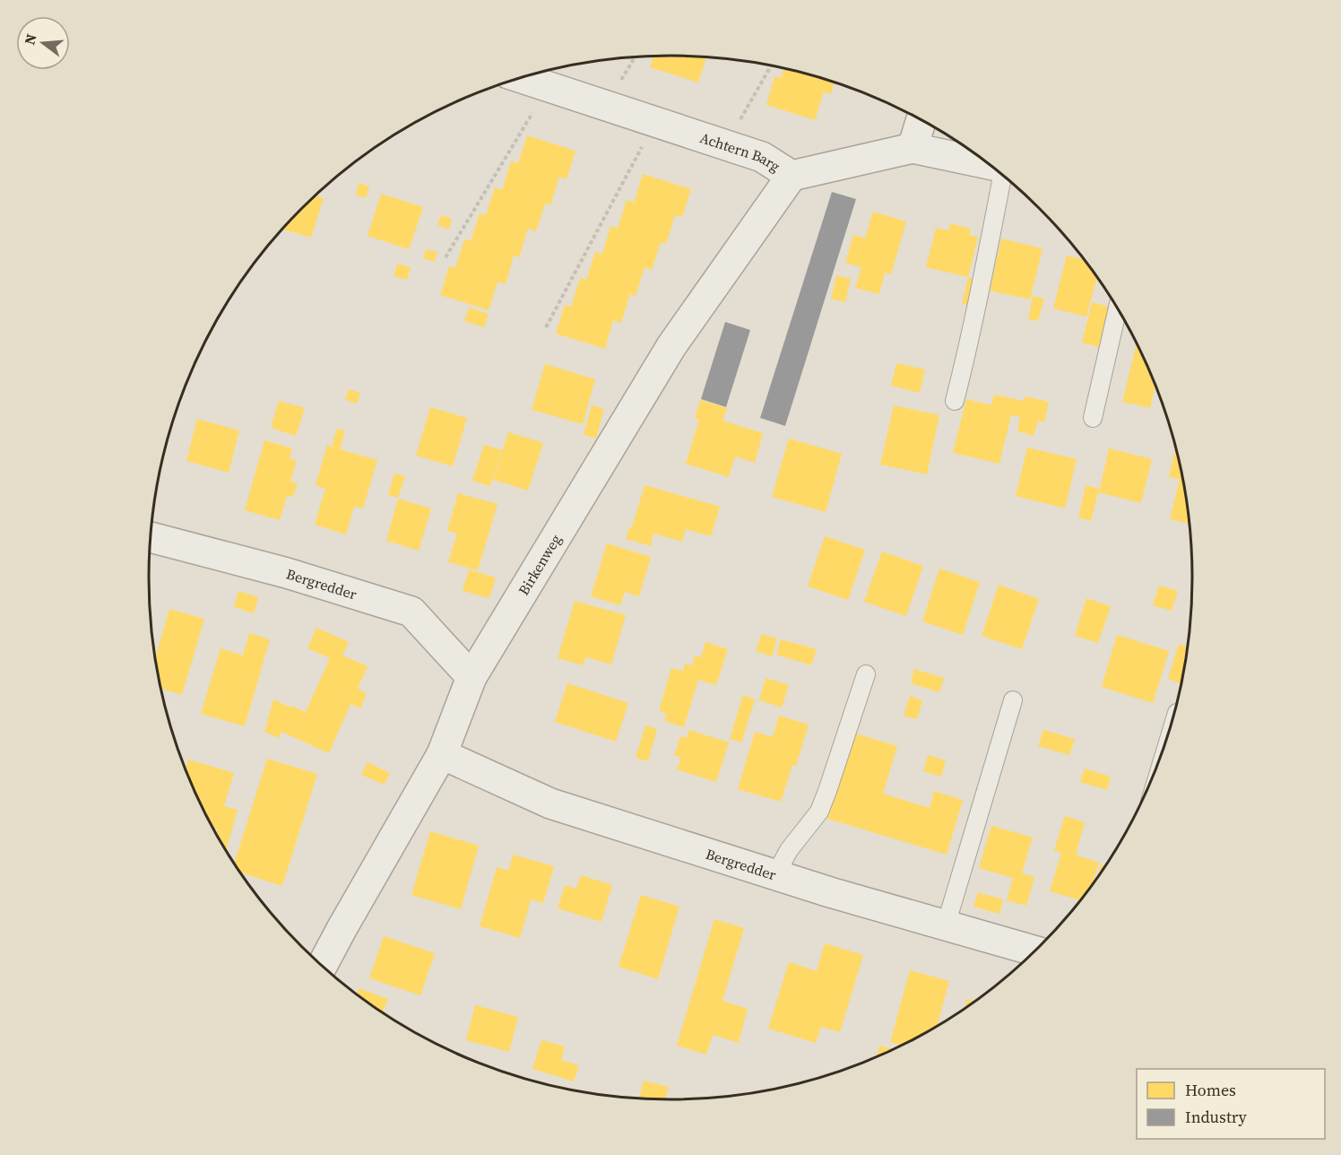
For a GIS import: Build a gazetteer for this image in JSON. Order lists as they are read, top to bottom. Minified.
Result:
{"streets":{"street":["Achtern Barg","Birkenweg","Bergredder"]},"crossings":[["Achtern Barg","Birkenweg"],["Birkenweg","Bergredder"]],"legend":["Homes","Industry"],"north":"left"}
